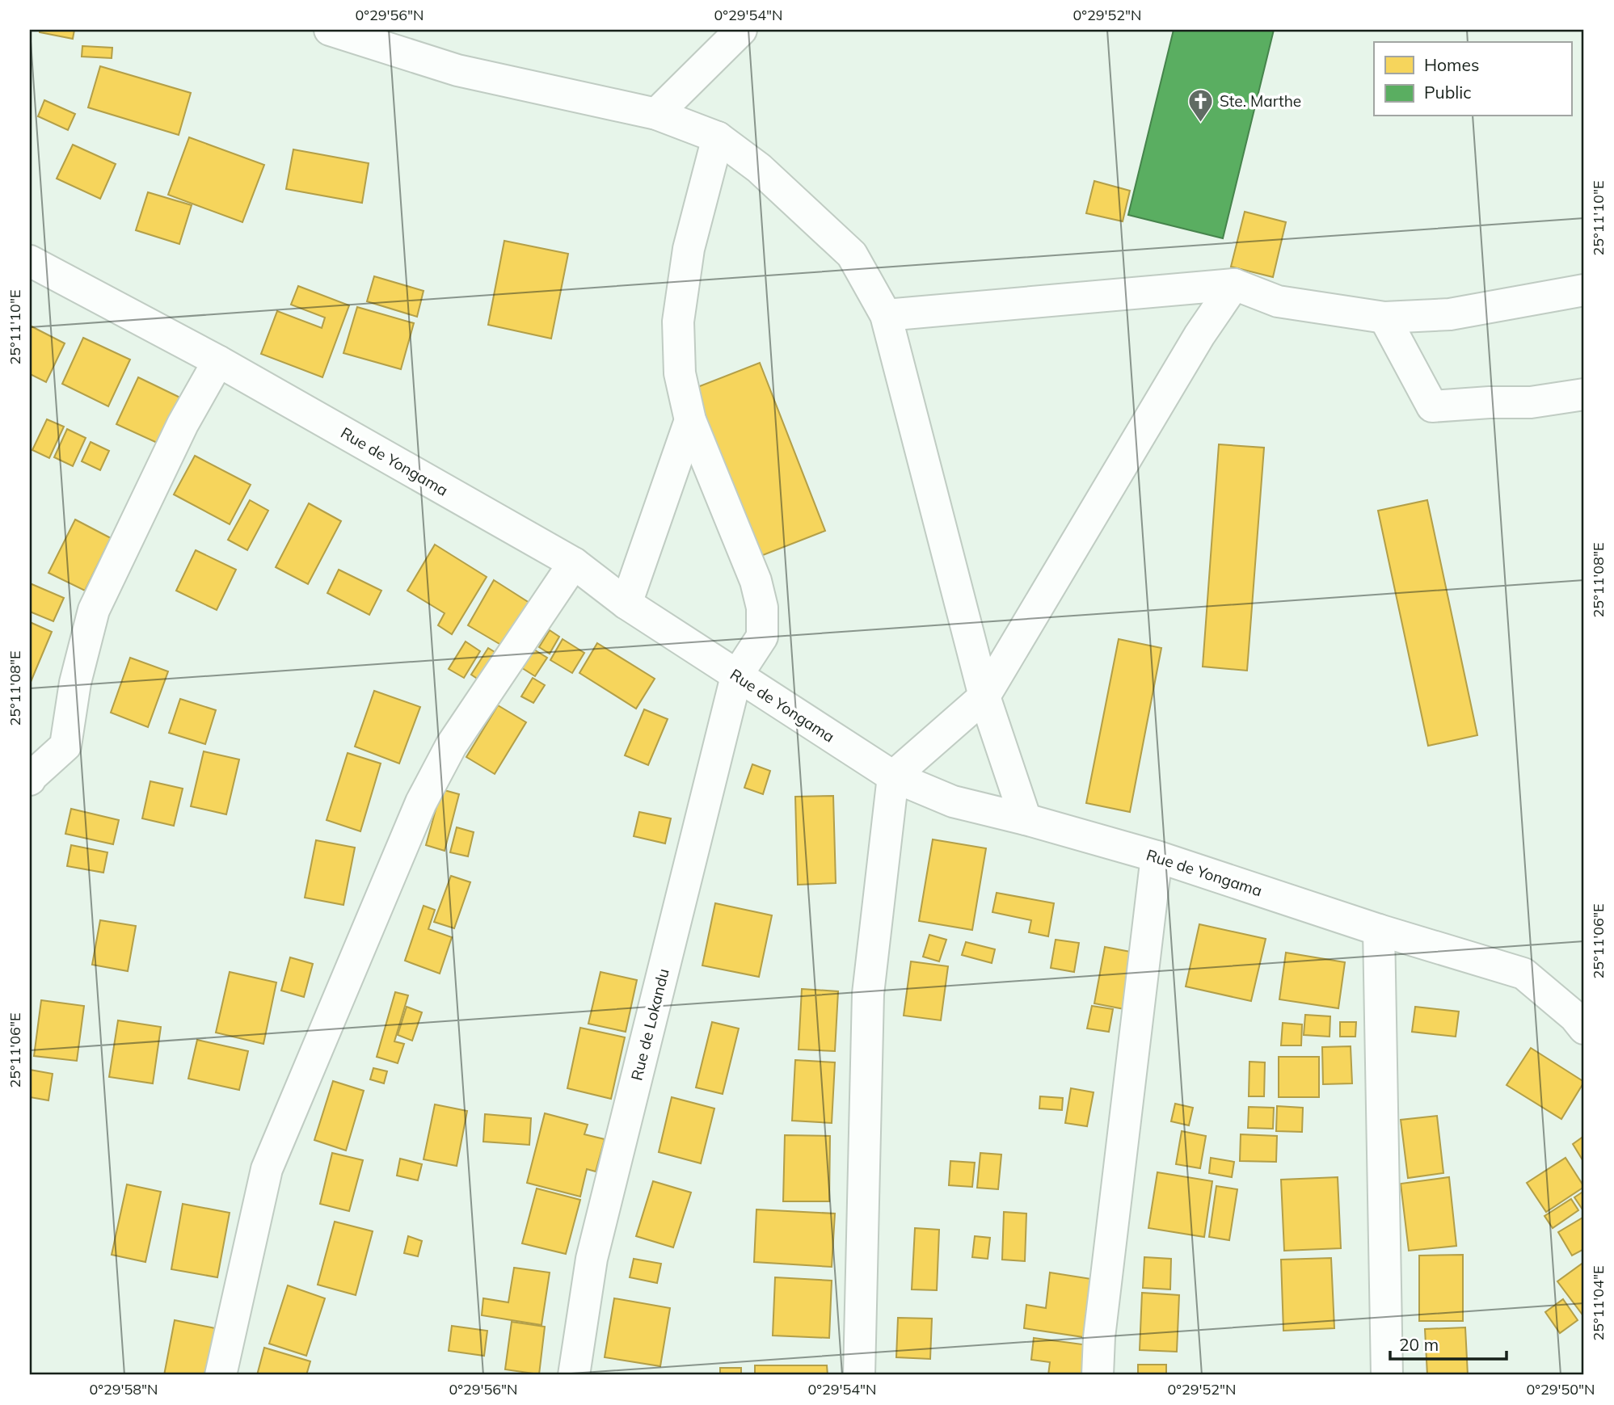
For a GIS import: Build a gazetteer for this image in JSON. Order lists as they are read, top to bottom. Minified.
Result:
{"streets":{"street":["Rue de Yongama","Rue de Lokandu"]},"crossings":[["Rue de Yongama","Rue de Lokandu"]],"places":{"church":["Ste. Marthe"]},"legend":["Homes","Public"],"scale_bar":"20 m","coordinates":["0°29'56\"N","0°29'54\"N","0°29'52\"N","25°11'10\"E","25°11'08\"E","25°11'06\"E","25°11'04\"E","0°29'58\"N","0°29'50\"N"]}
